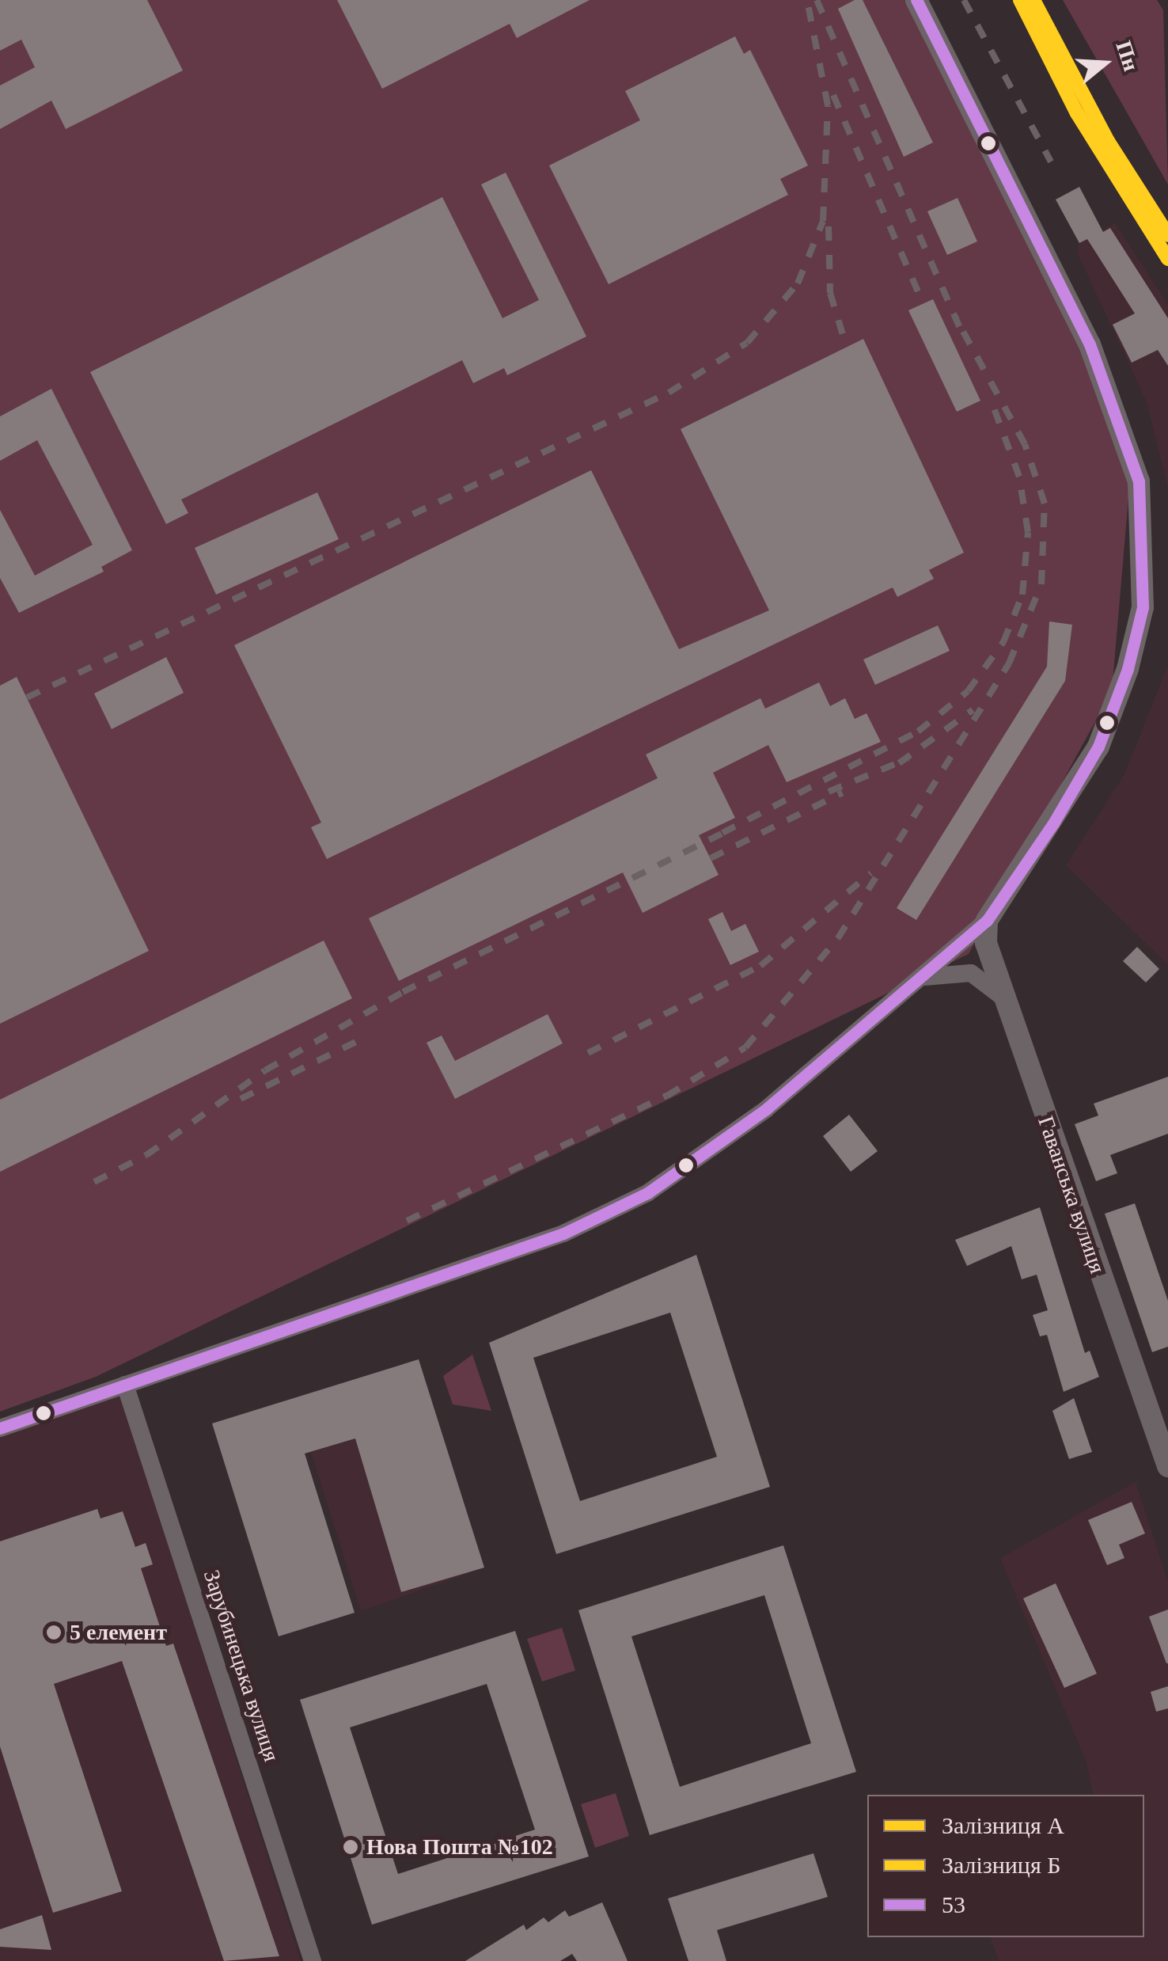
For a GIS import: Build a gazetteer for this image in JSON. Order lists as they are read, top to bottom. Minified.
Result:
{"streets":{"street":["Гаванська вулиця","Зарубинецька вулиця"]},"places":["5 елемент","Нова Пошта №102"],"lines":["rail line A","rail line Б","transit line 53"],"legend":["Залізниця A","Залізниця Б","53"],"north":"right"}
